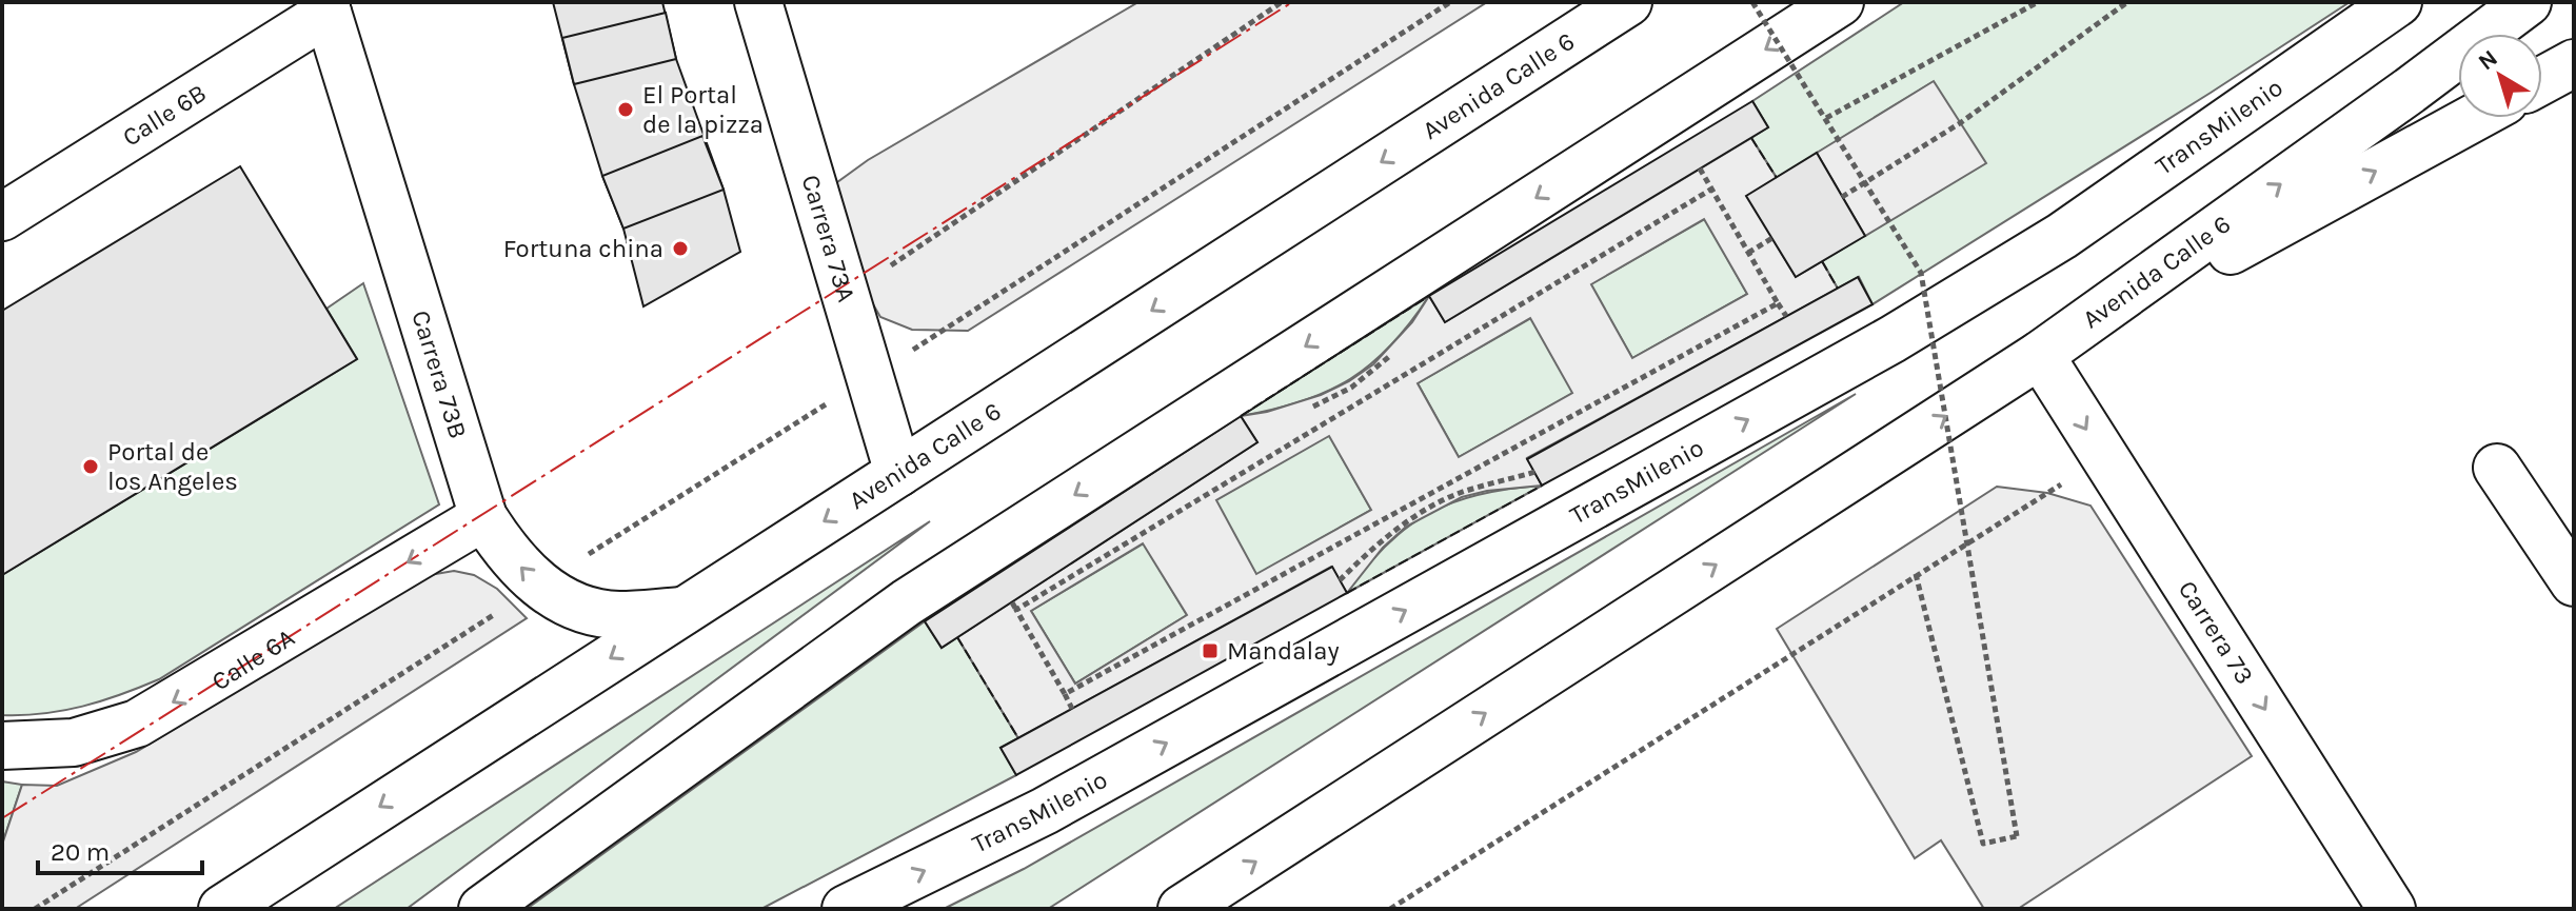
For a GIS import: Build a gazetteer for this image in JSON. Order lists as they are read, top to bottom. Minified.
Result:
{"streets":{"main road":["Avenida Calle 6","Calle 6B","TransMilenio","Carrera 73A","Carrera 73B","Carrera 73","Calle 6A"]},"crossings":[["Avenida Calle 6","Carrera 73A"],["Avenida Calle 6","Carrera 73B"],["Avenida Calle 6","Carrera 73"],["Calle 6B","Carrera 73B"],["Carrera 73B","Calle 6A"]],"one_way":["Carrera 73"],"places":{"other":["El Portal de la pizza","Fortuna china","Portal de los Angeles"],"transit":["Mandalay"]},"scale_bar":"20 m","north":"top left"}
